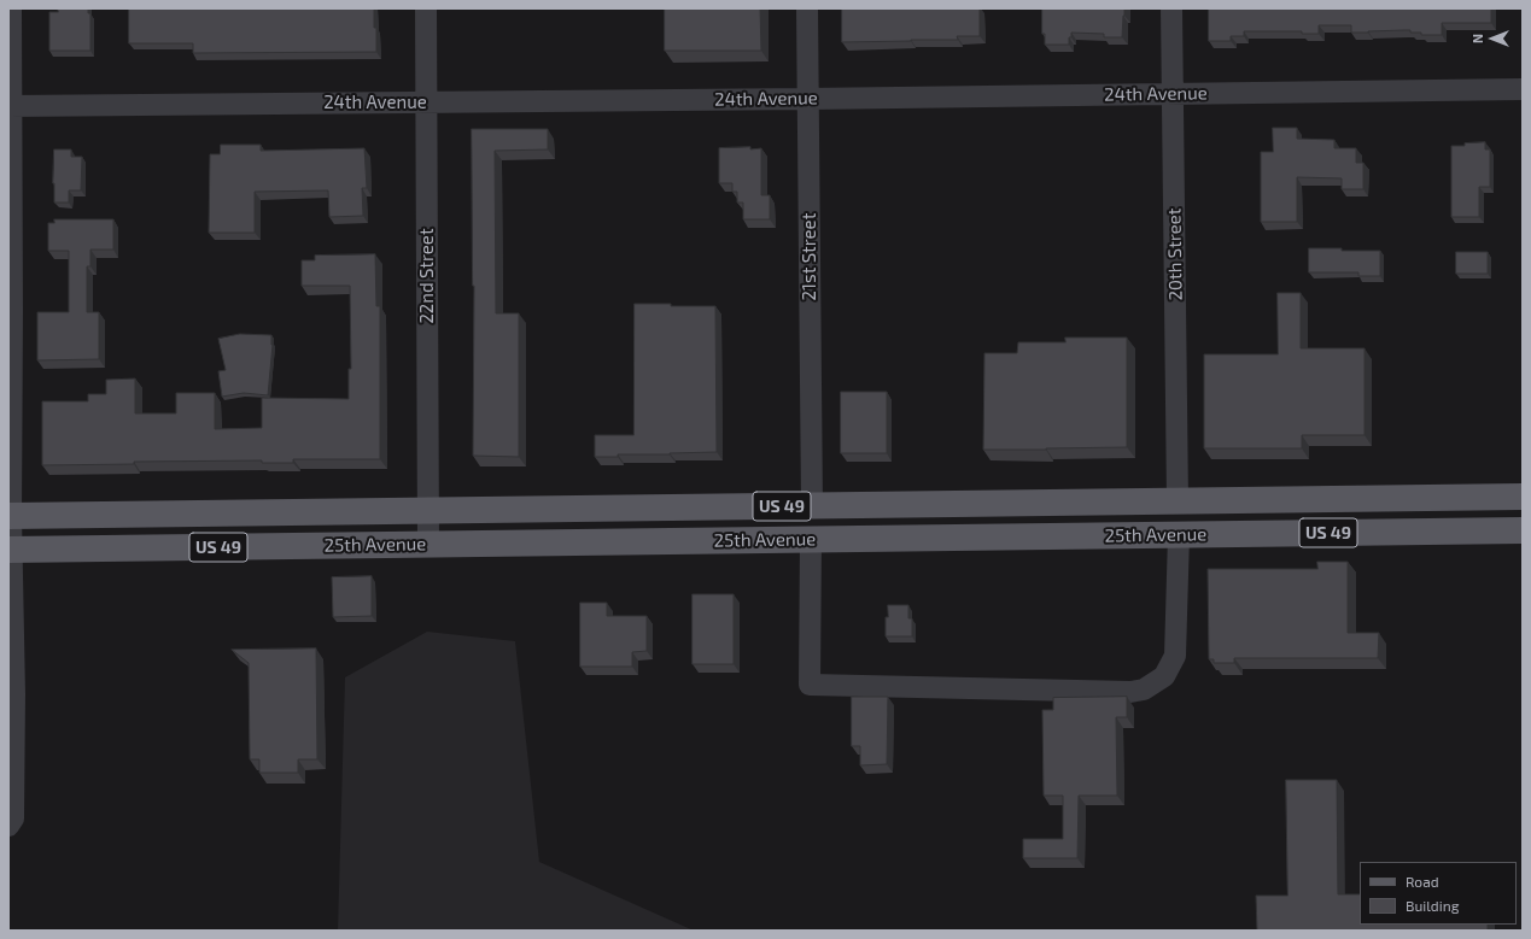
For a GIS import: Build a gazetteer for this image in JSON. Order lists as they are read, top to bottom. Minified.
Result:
{"streets":{"main road":["US 49","25th Avenue"],"street":["24th Avenue","20th Street","21st Street","22nd Street"]},"crossings":[["24th Avenue","20th Street"],["24th Avenue","21st Street"],["24th Avenue","22nd Street"],["20th Street","25th Avenue"],["21st Street","25th Avenue"],["22nd Street","25th Avenue"]],"legend":["Road","Building"],"north":"left"}
